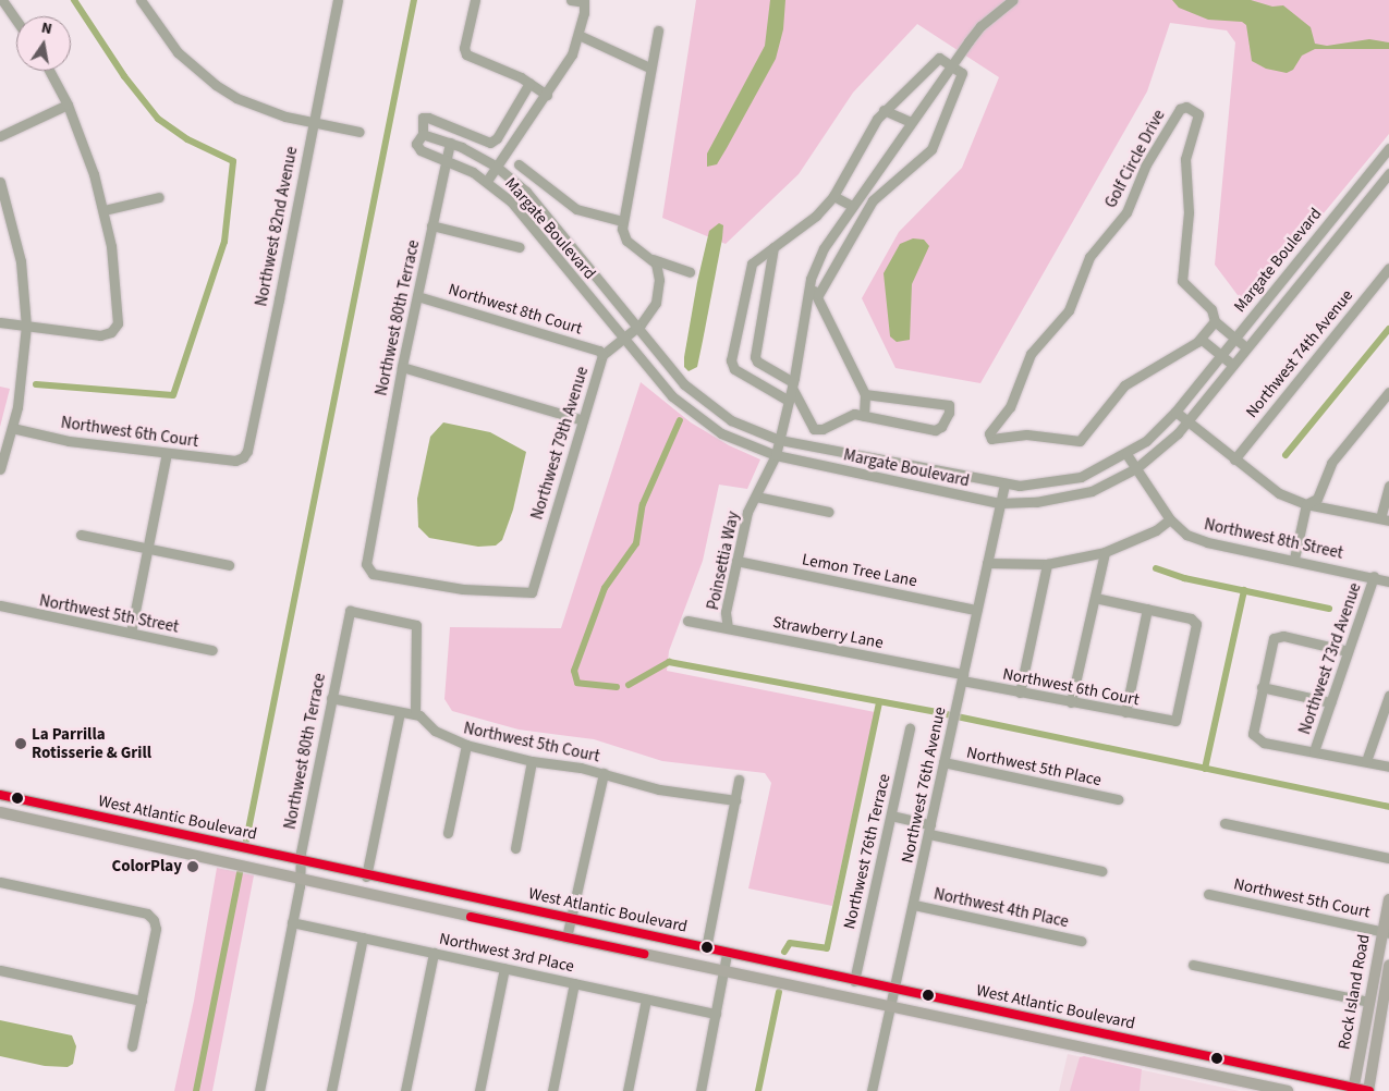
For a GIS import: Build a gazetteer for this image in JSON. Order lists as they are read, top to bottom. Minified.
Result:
{"streets":{"main road":["West Atlantic Boulevard","Rock Island Road"],"street":["Golf Circle Drive","Northwest 82nd Avenue","Margate Boulevard","Northwest 8th Court","Northwest 80th Terrace","Northwest 74th Avenue","Northwest 6th Court","Northwest 79th Avenue","Northwest 8th Street","Poinsettia Way","Lemon Tree Lane","Northwest 5th Street","Strawberry Lane","Northwest 73rd Avenue","Northwest 5th Court","Northwest 5th Place","Northwest 76th Avenue","Northwest 76th Terrace","Northwest 4th Place","Northwest 3rd Place"]},"crossings":[["Golf Circle Drive","Margate Boulevard"],["Northwest 82nd Avenue","Northwest 6th Court"],["Margate Boulevard","Northwest 80th Terrace"],["Margate Boulevard","Northwest 79th Avenue"],["Margate Boulevard","Northwest 8th Street"],["Margate Boulevard","Poinsettia Way"],["Margate Boulevard","Northwest 76th Avenue"],["Northwest 8th Court","Northwest 80th Terrace"],["Northwest 8th Court","Northwest 79th Avenue"],["Northwest 80th Terrace","Northwest 79th Avenue"],["Northwest 80th Terrace","Northwest 5th Court"],["Northwest 80th Terrace","West Atlantic Boulevard"],["Northwest 80th Terrace","Northwest 3rd Place"],["Northwest 6th Court","Strawberry Lane"],["Northwest 6th Court","Northwest 76th Avenue"],["Northwest 8th Street","Northwest 73rd Avenue"],["Poinsettia Way","Lemon Tree Lane"],["Poinsettia Way","Strawberry Lane"],["Lemon Tree Lane","Northwest 76th Avenue"],["Strawberry Lane","Northwest 76th Avenue"],["Northwest 5th Court","Rock Island Road"],["Northwest 5th Place","Northwest 76th Avenue"],["Northwest 76th Avenue","West Atlantic Boulevard"],["Northwest 76th Avenue","Northwest 4th Place"],["West Atlantic Boulevard","Northwest 76th Terrace"],["West Atlantic Boulevard","Rock Island Road"]],"places":["La Parrilla Rotisserie & Grill","ColorPlay"],"north":"top"}
